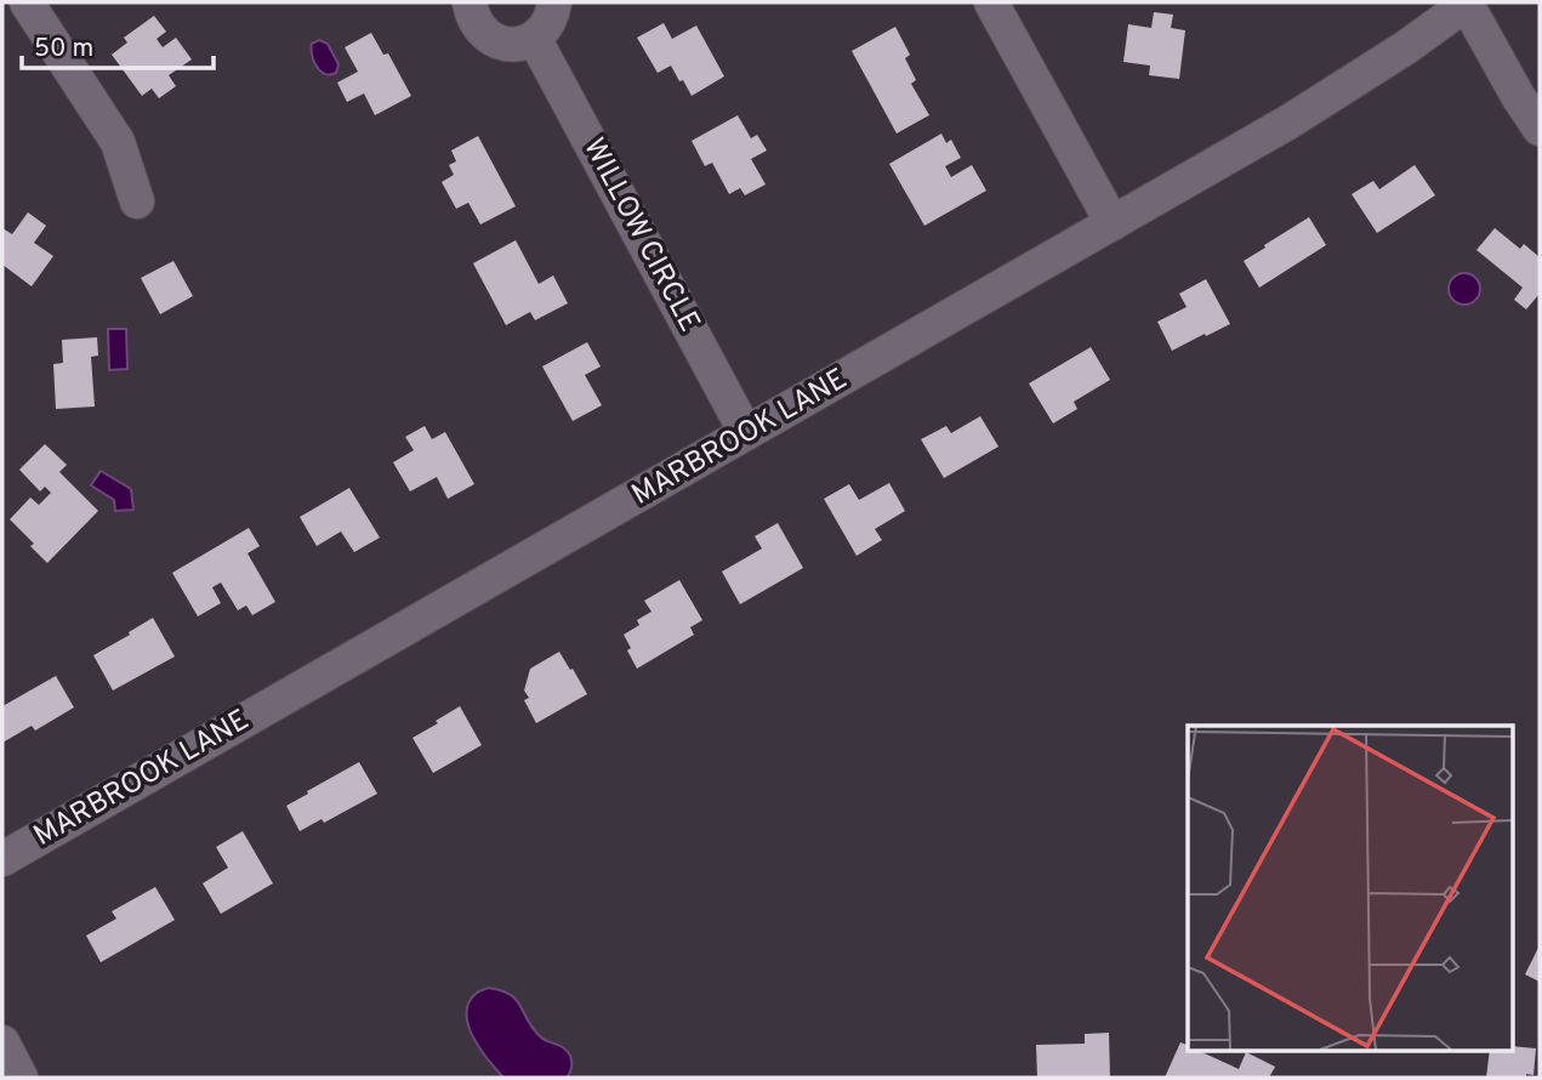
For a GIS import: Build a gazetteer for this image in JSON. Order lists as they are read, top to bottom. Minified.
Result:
{"streets":{"street":["WILLOW CIRCLE","MARBROOK LANE"]},"crossings":[["WILLOW CIRCLE","MARBROOK LANE"]],"scale_bar":"50 m"}
